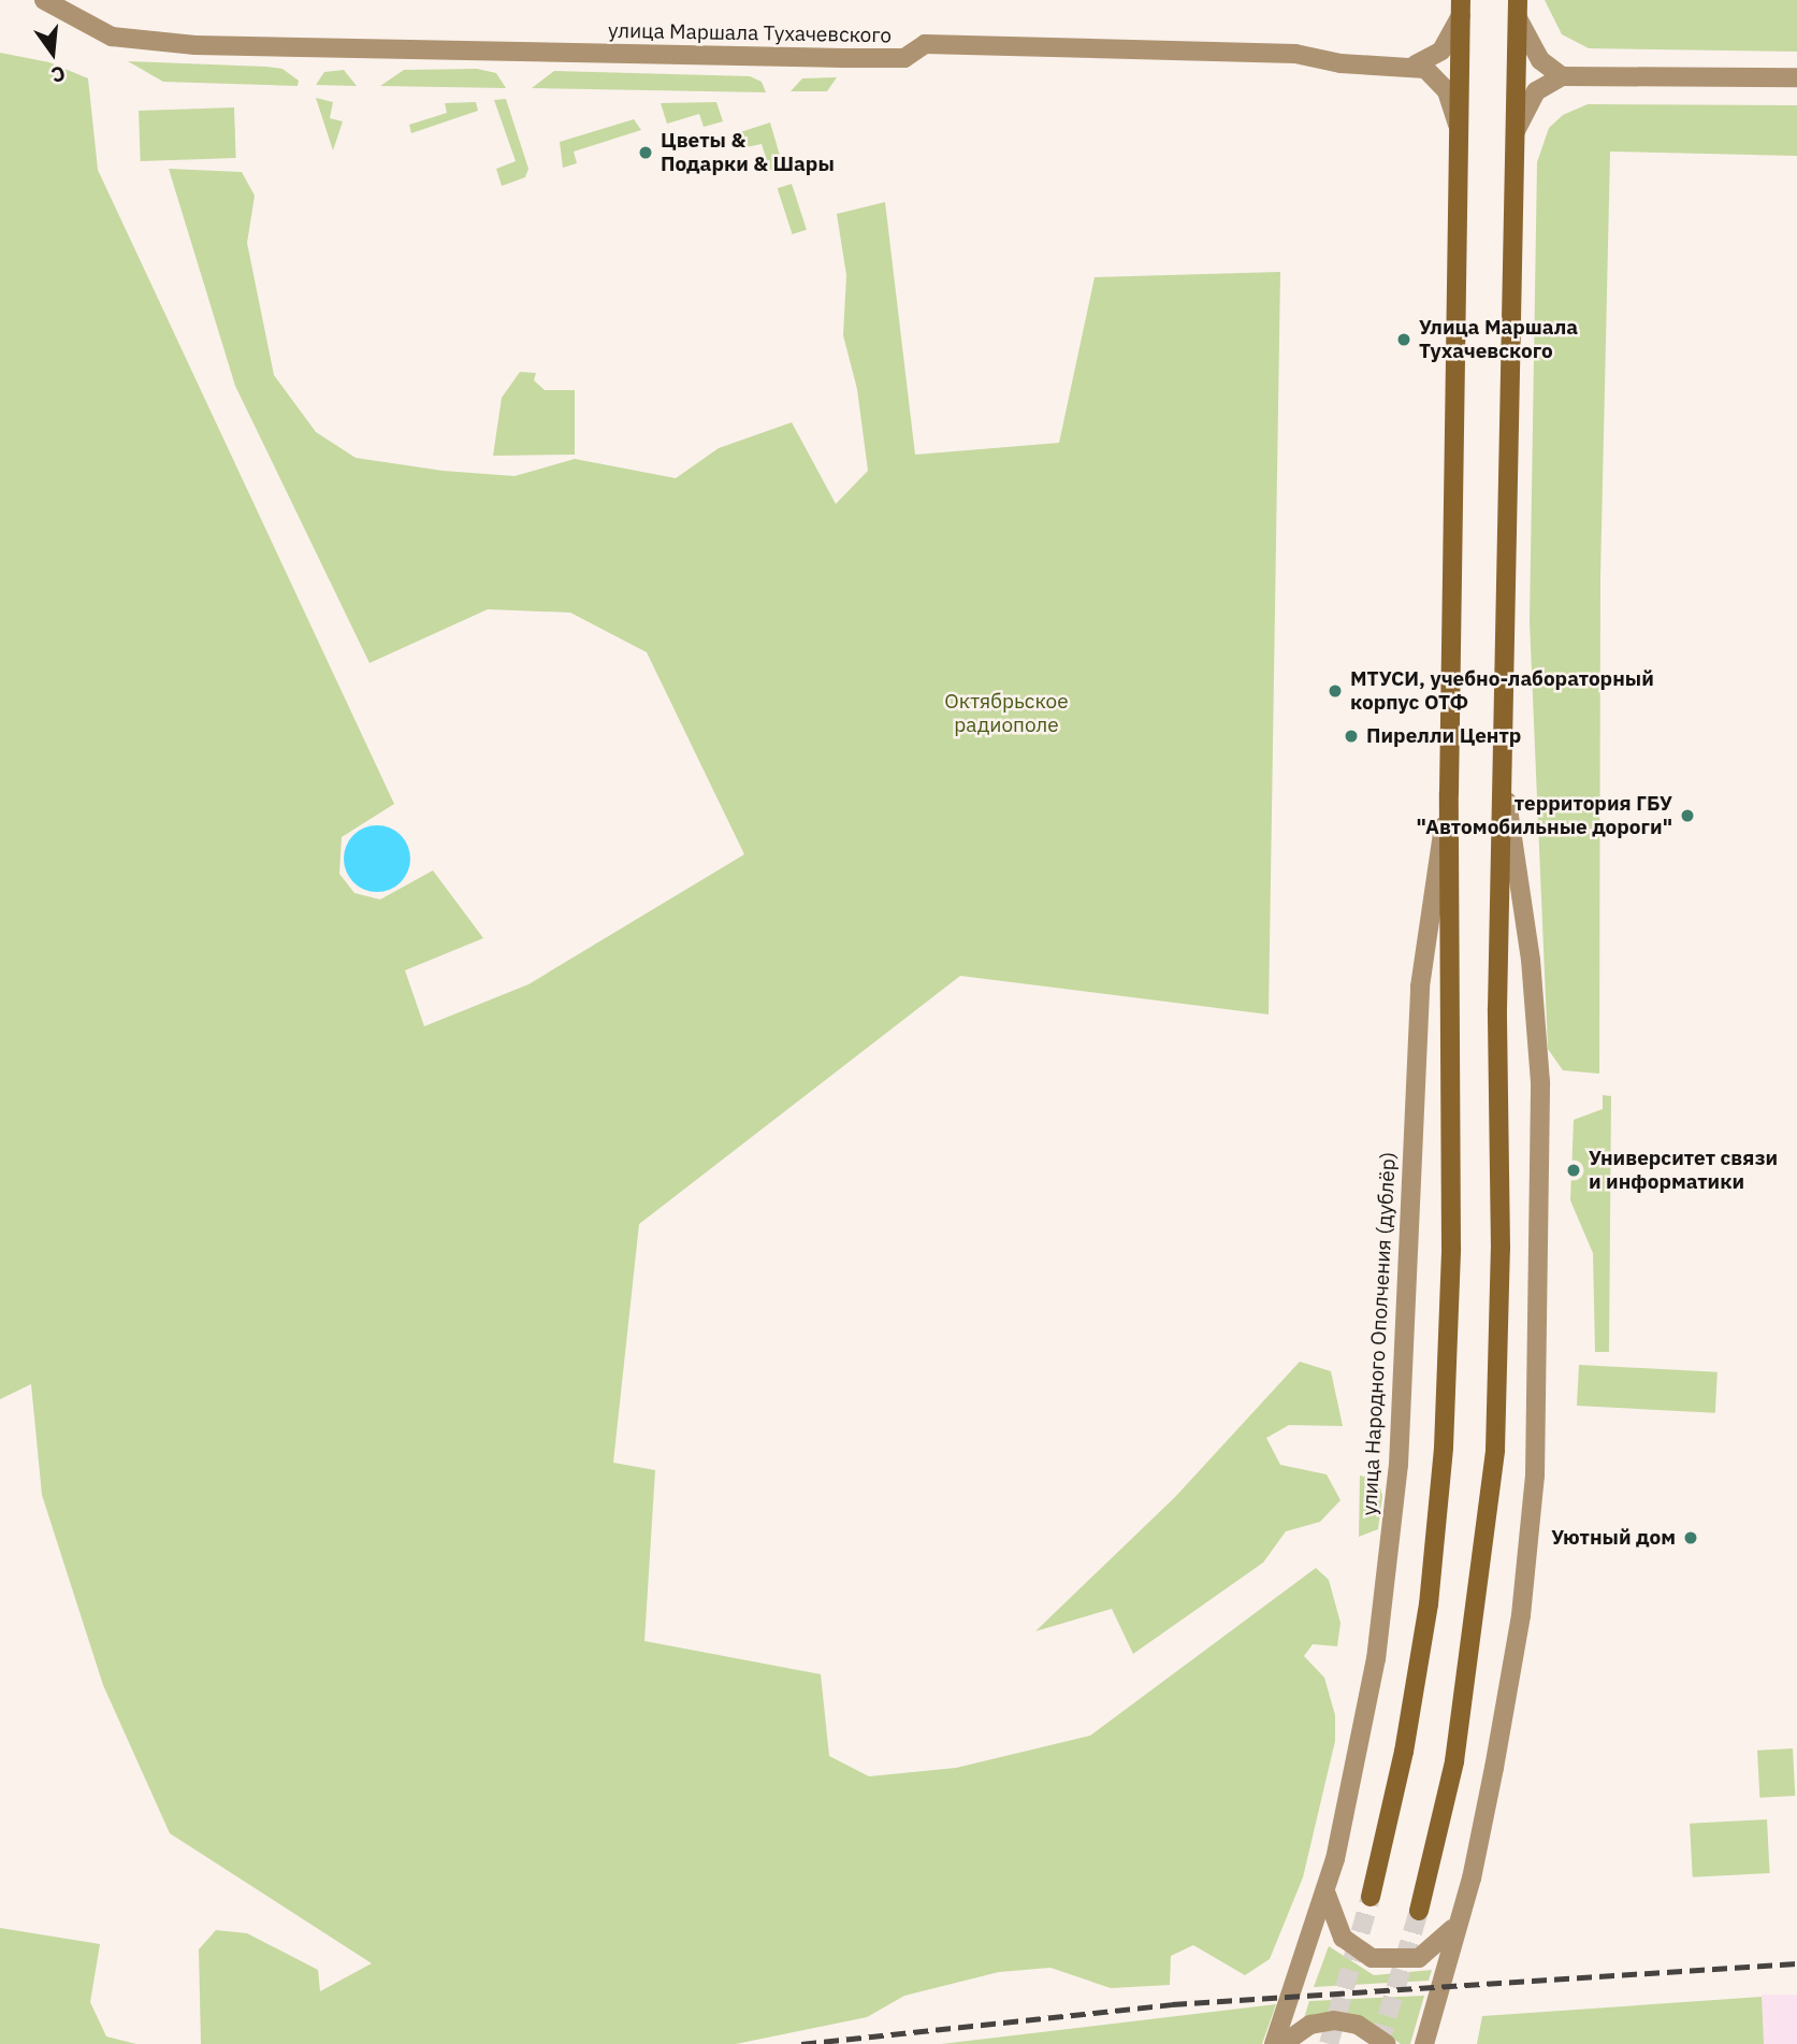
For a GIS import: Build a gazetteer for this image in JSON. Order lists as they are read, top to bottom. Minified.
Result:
{"streets":{"street":["улица Маршала Тухачевского","улица Народного Ополчения (дублёр)"]},"parks":["Октябрьское радиополе"],"places":["Цветы & Подарки & Шары","Улица Маршала Тухачевского","МТУСИ, учебно-лабораторный корпус ОТФ","Пирелли Центр","территория ГБУ \"Автомобильные дороги\"","Университет связи и информатики","Уютный дом"],"north":"bottom"}
